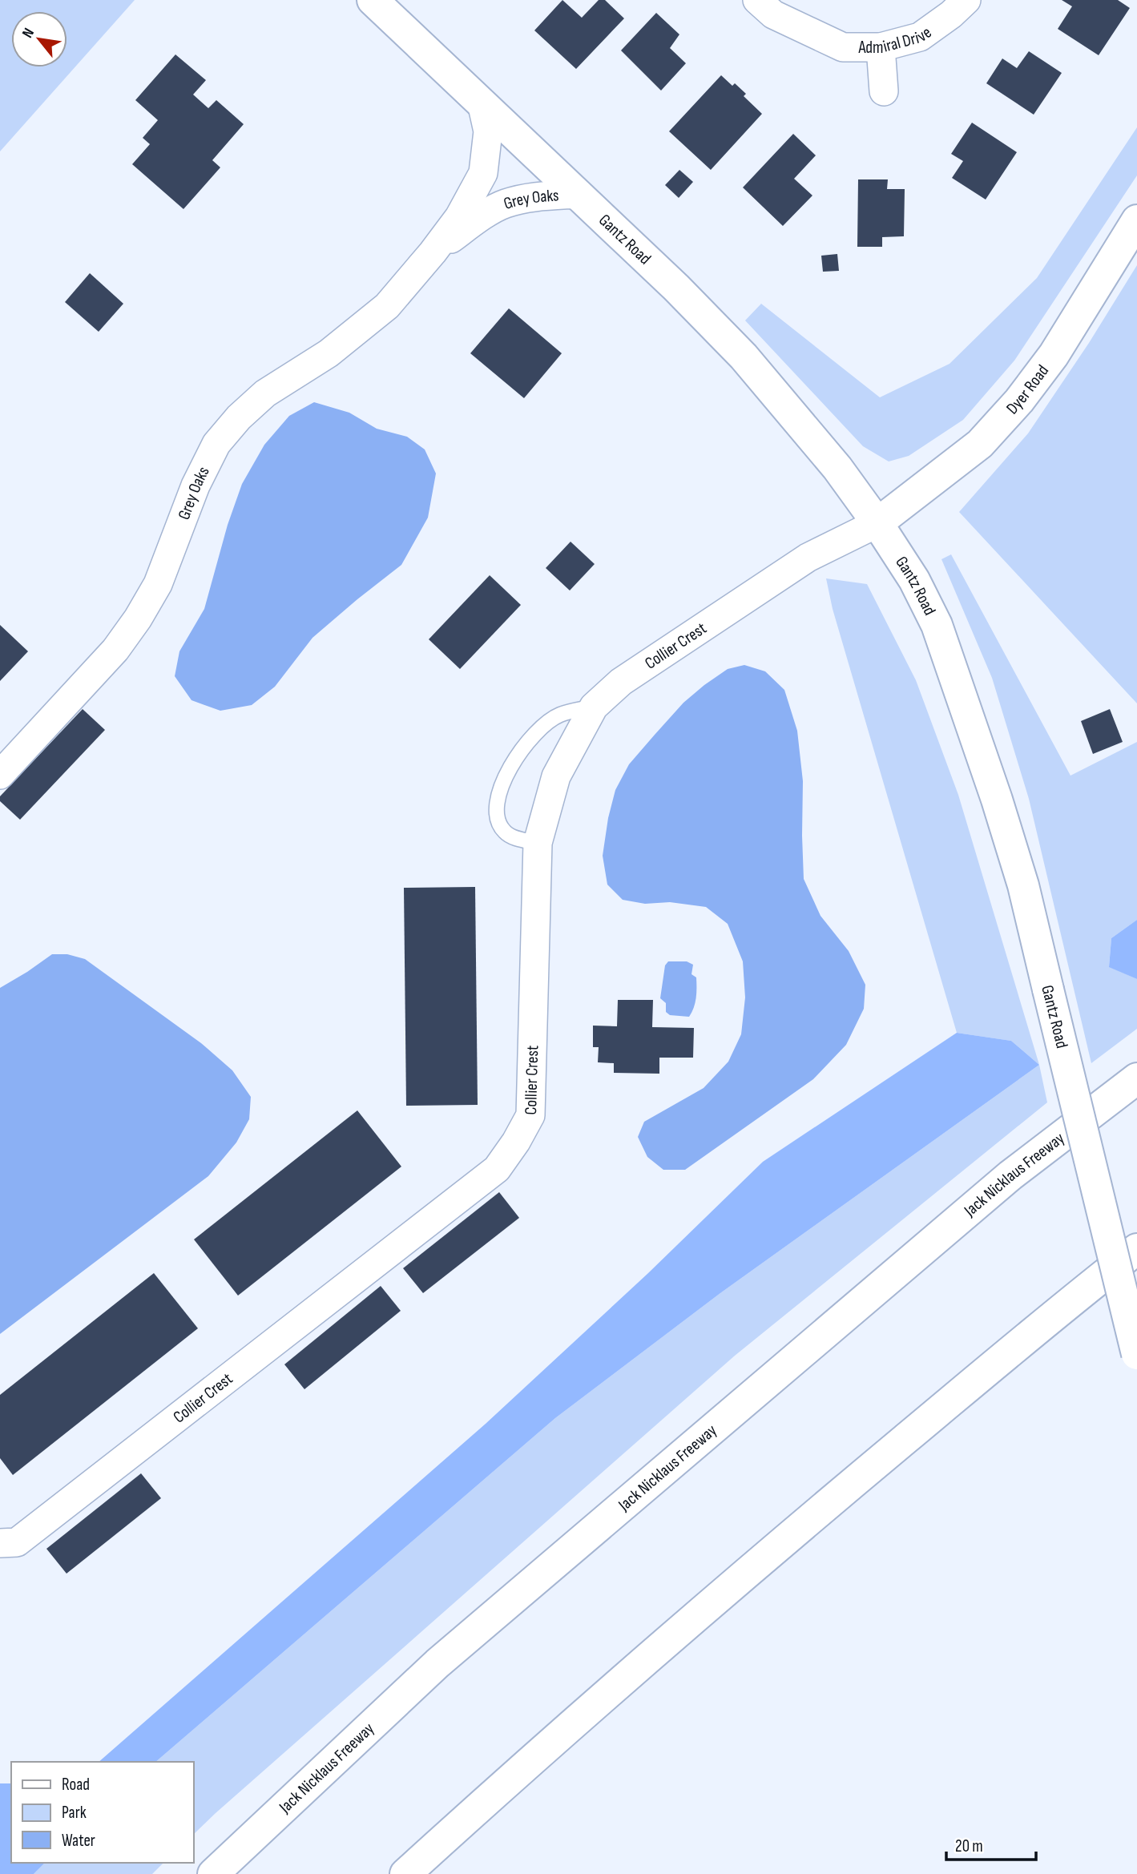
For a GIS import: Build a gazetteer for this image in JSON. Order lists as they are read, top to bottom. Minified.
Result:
{"streets":{"main road":["Gantz Road","Dyer Road","Jack Nicklaus Freeway"],"street":["Admiral Drive","Grey Oaks","Collier Crest"]},"crossings":[["Grey Oaks","Gantz Road"],["Gantz Road","Dyer Road"],["Gantz Road","Collier Crest"],["Dyer Road","Collier Crest"]],"legend":["Road","Park","Water"],"scale_bar":"20 m","north":"top left"}
